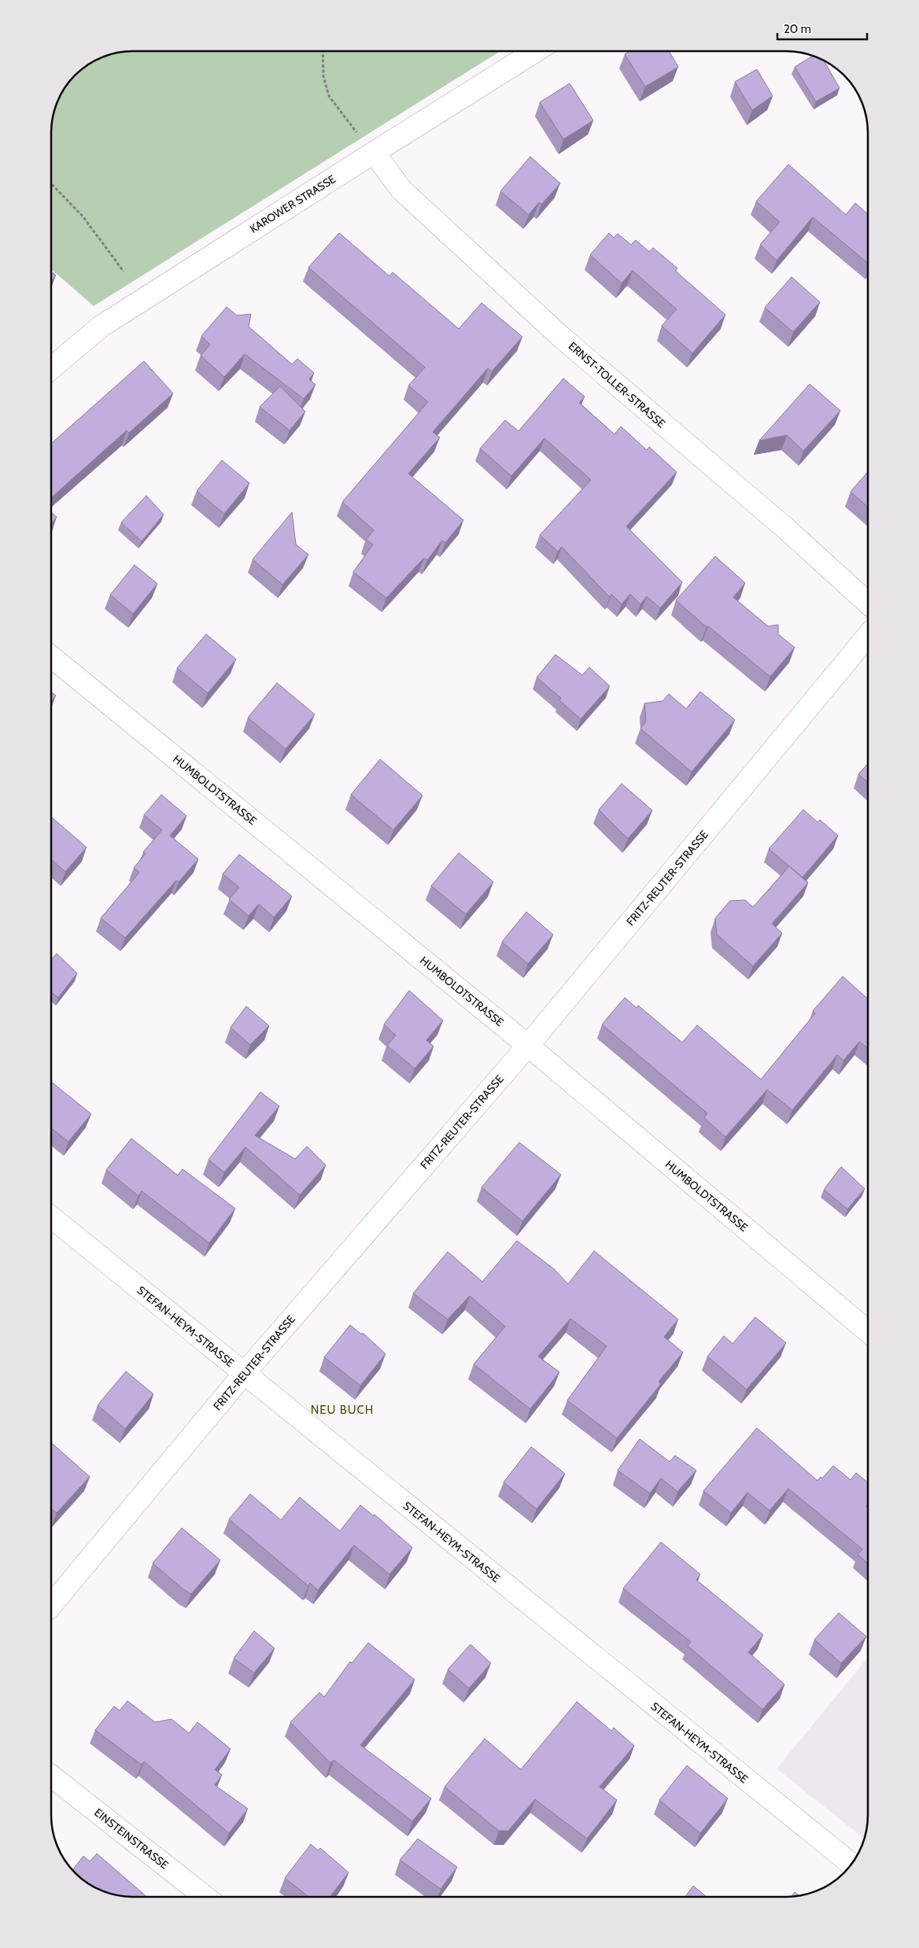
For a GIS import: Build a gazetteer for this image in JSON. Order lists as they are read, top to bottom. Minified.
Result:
{"streets":{"street":["KAROWER STRASSE","ERNST-TOLLER-STRASSE","HUMBOLDTSTRASSE","FRITZ-REUTER-STRASSE","STEFAN-HEYM-STRASSE","EINSTEINSTRASSE"]},"crossings":[["KAROWER STRASSE","ERNST-TOLLER-STRASSE"],["HUMBOLDTSTRASSE","FRITZ-REUTER-STRASSE"],["FRITZ-REUTER-STRASSE","STEFAN-HEYM-STRASSE"]],"districts":["NEU BUCH"],"scale_bar":"20 m"}
